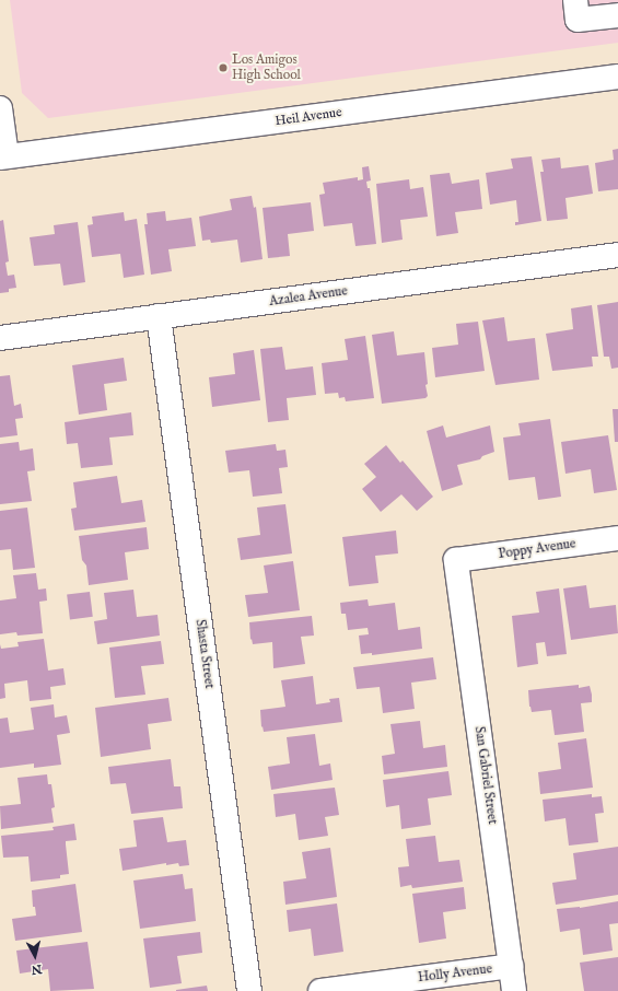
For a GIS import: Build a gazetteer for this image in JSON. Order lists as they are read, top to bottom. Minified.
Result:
{"streets":{"street":["Heil Avenue","Azalea Avenue","Poppy Avenue","Shasta Street","San Gabriel Street","Holly Avenue"]},"crossings":[["Azalea Avenue","Shasta Street"],["Poppy Avenue","San Gabriel Street"],["San Gabriel Street","Holly Avenue"]],"places":["Los Amigos High School"],"north":"bottom"}
